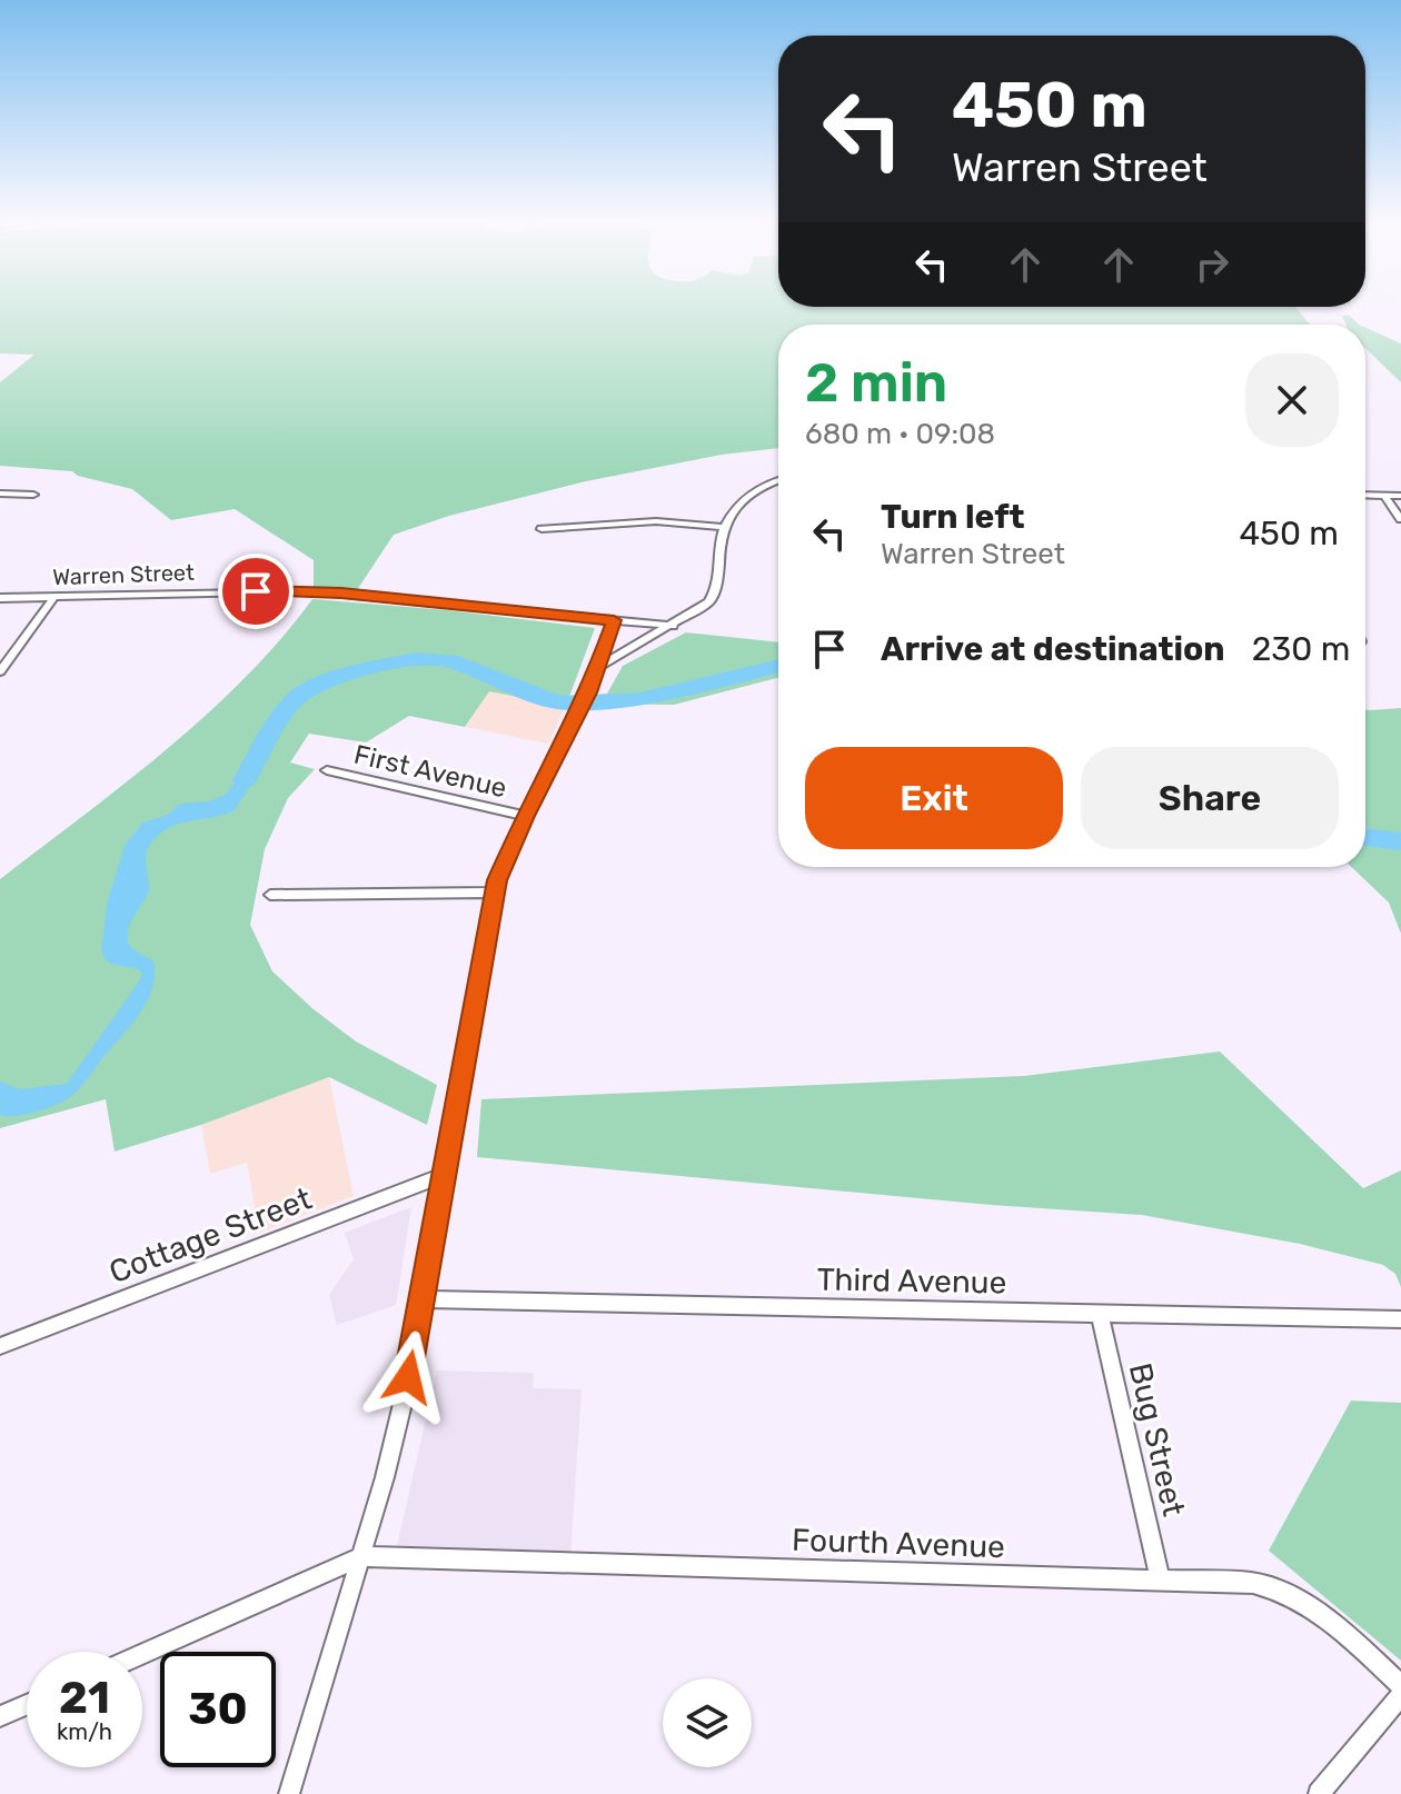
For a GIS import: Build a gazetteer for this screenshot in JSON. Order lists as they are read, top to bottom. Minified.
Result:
{"streets":{"street":["Warren Street","First Avenue","Cottage Street","Third Avenue","Bug Street","Fourth Avenue"]},"crossings":[["Third Avenue","Bug Street"],["Bug Street","Fourth Avenue"]],"page":{"turn":["450 m","Warren Street"],"heading":["2 min","680 m · 09:08"],"list":[{"name":"Turn left","note":"Warren Street","value":"450 m"},{"name":"Arrive at destination","value":"230 m"}],"buttons":["Exit","Share"],"speed":"21 km/h","limit":"30"}}
